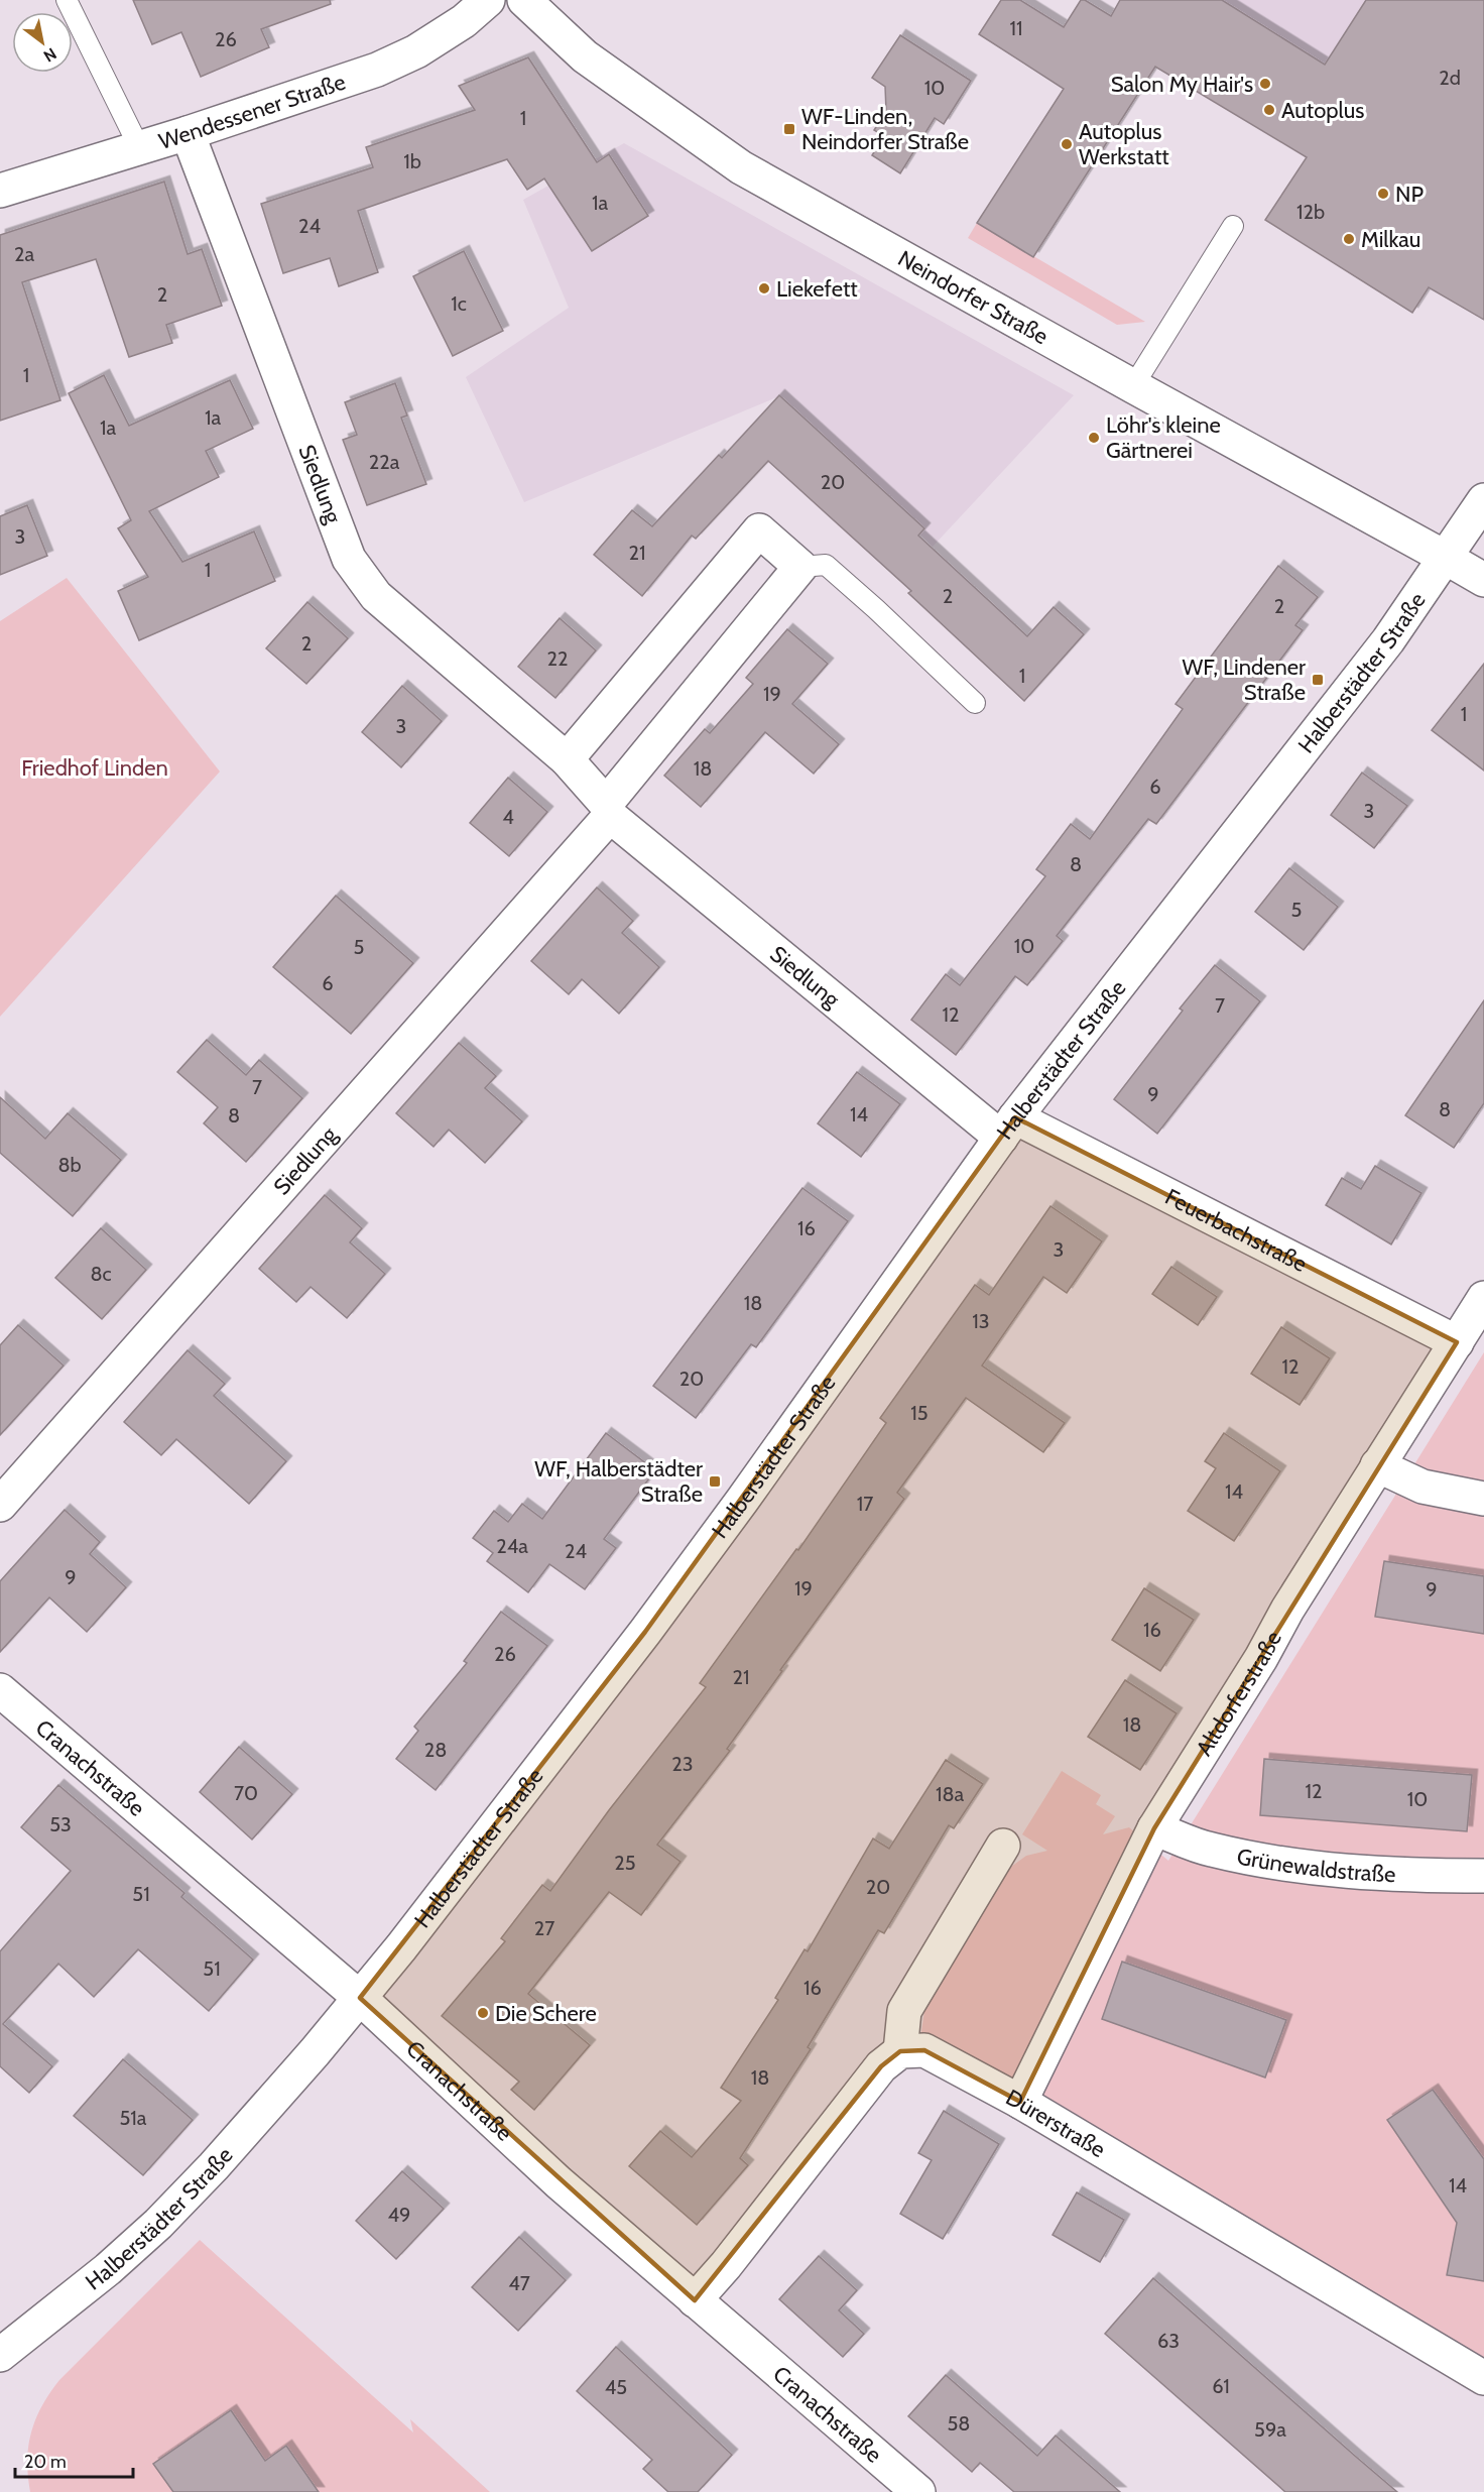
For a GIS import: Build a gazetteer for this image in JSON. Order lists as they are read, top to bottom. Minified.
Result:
{"streets":{"street":["Wendessener Straße","Neindorfer Straße","Siedlung","Halberstädter Straße","Feuerbachstraße","Altdorferstraße","Cranachstraße","Grünewaldstraße","Dürerstraße"]},"crossings":[["Wendessener Straße","Siedlung"],["Neindorfer Straße","Halberstädter Straße"],["Siedlung","Halberstädter Straße"],["Siedlung","Feuerbachstraße"],["Halberstädter Straße","Feuerbachstraße"],["Halberstädter Straße","Cranachstraße"],["Feuerbachstraße","Altdorferstraße"],["Altdorferstraße","Grünewaldstraße"],["Altdorferstraße","Dürerstraße"]],"parks":["Friedhof Linden"],"places":{"other":["Salon My Hair's","Autoplus","Autoplus Werkstatt","NP","Milkau","Liekefett","Löhr's kleine Gärtnerei","Die Schere"],"transit":["WF-Linden, Neindorfer Straße","WF, Lindener Straße","WF, Halberstädter Straße"]},"house_numbers":["11","26","2d","10","1","1b","1a","12b","24","2a","2","1c","1","1a","1a","22a","20","3","21","1","2","2","2","22","1","19","1","3","18","6","3","4","8","5","10","5","6","7","12","7","9","8","14","8","8b","16","3","8c","18","13","12","20","15","14","17","24a","24","9","19","9","16","26","21","18","28","23","12","70","18a","10","53","25","20","51","27","51","16","18","51a","14","49","47","63","61","45","58","59a"],"scale_bar":"20 m","north":"bottom right"}
